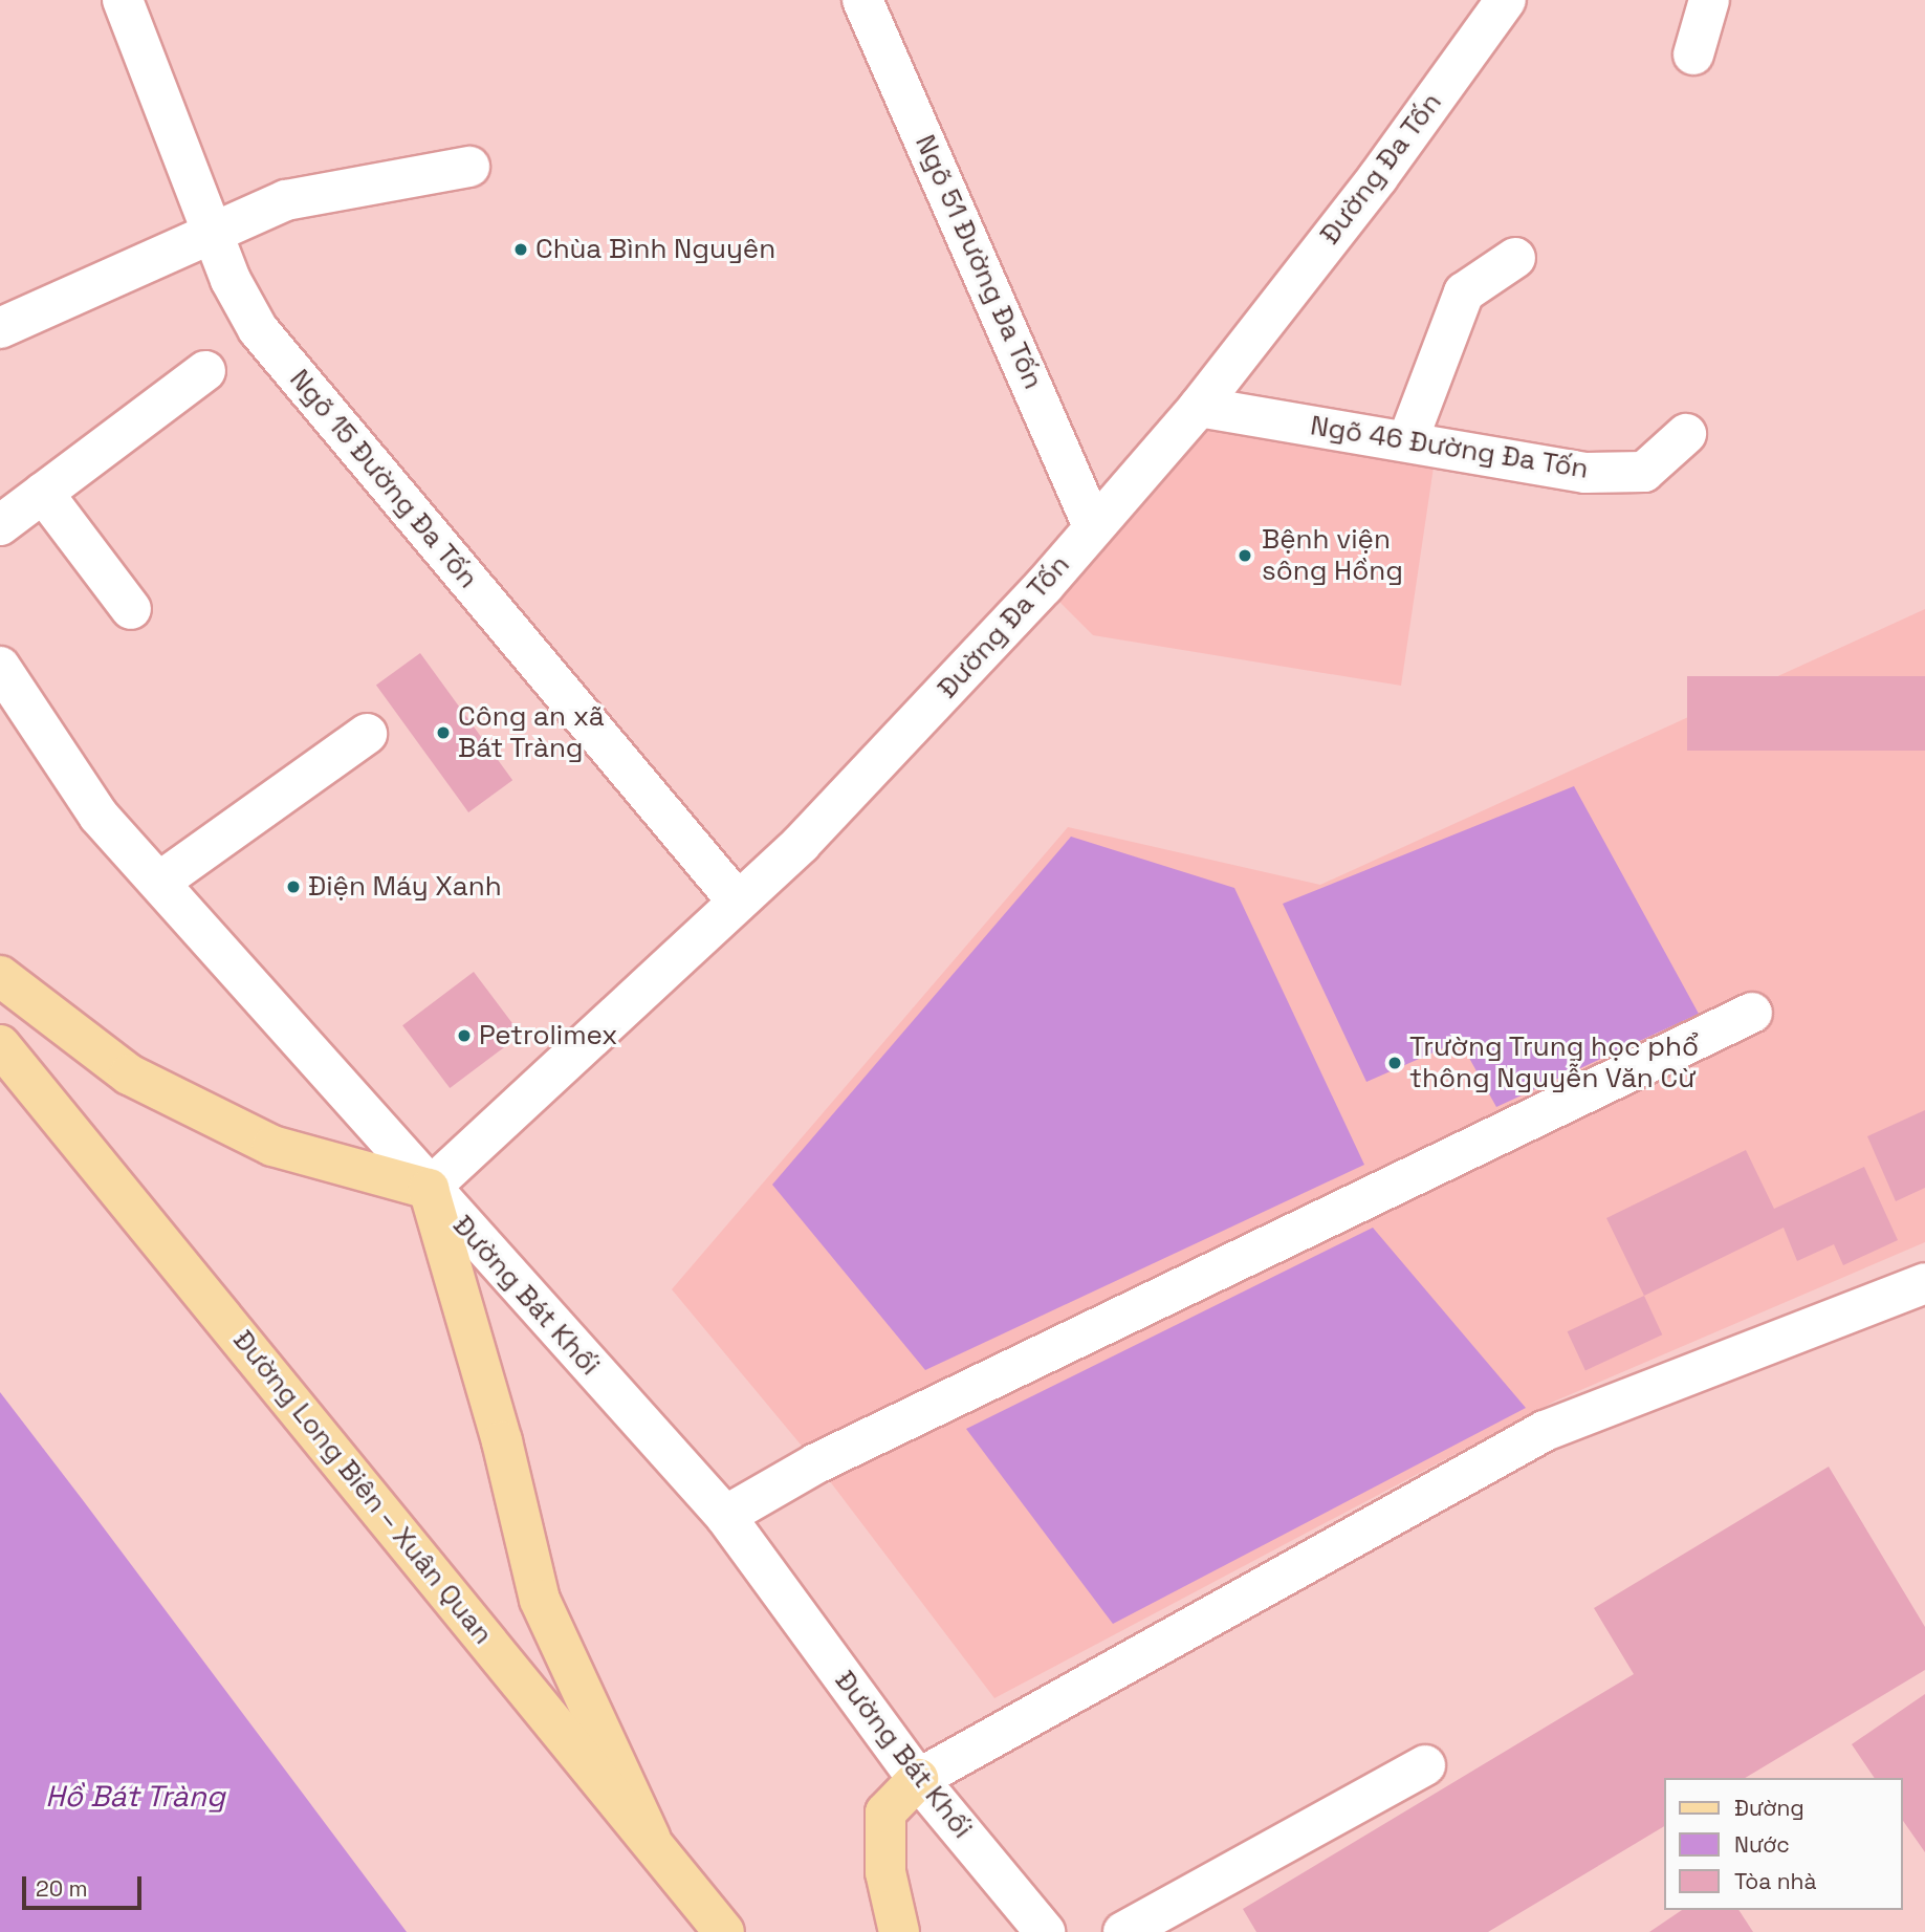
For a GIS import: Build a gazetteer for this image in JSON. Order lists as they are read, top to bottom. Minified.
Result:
{"streets":{"main road":["Đường Long Biên – Xuân Quan"],"street":["Đường Đa Tốn","Ngõ 51 Đường Đa Tốn","Ngõ 46 Đường Đa Tốn","Ngõ 15 Đường Đa Tốn","Đường Bát Khối"]},"crossings":[["Đường Đa Tốn","Ngõ 51 Đường Đa Tốn"],["Đường Đa Tốn","Ngõ 46 Đường Đa Tốn"],["Đường Đa Tốn","Ngõ 15 Đường Đa Tốn"],["Đường Đa Tốn","Đường Bát Khối"]],"water":["Hồ Bát Tràng"],"places":["Chùa Bình Nguyên","Bệnh viện sông Hồng","Công an xã Bát Tràng","Điện Máy Xanh","Petrolimex","Trường Trung học phổ thông Nguyễn Văn Cừ"],"legend":["Đường","Nước","Tòa nhà"],"scale_bar":"20 m"}
